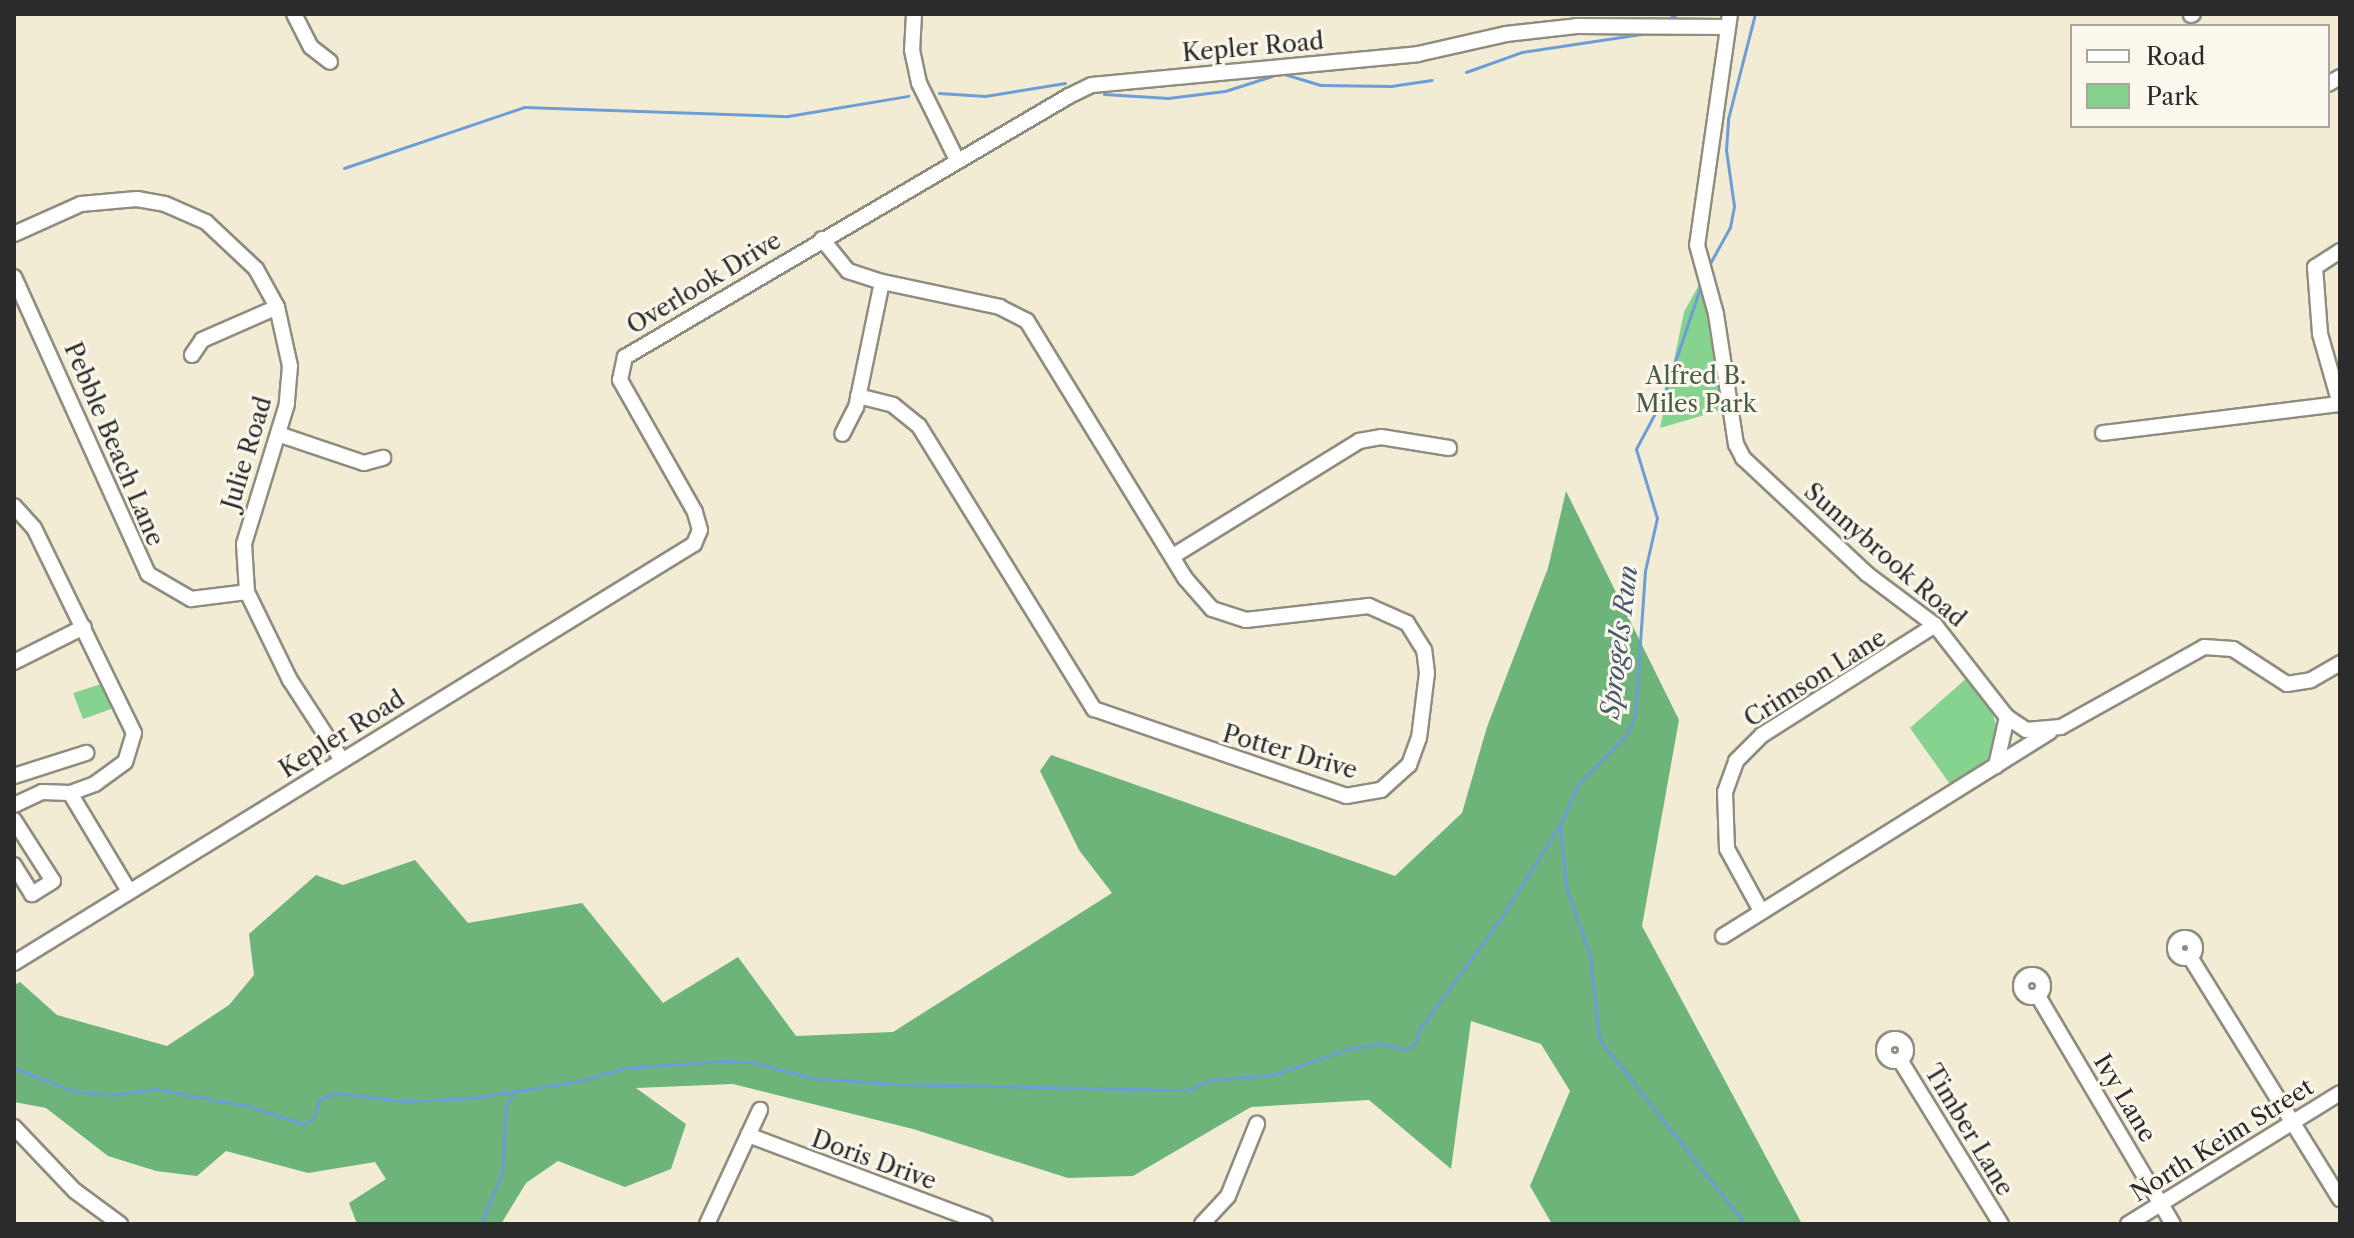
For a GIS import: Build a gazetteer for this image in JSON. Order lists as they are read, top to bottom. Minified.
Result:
{"streets":{"street":["Kepler Road","Overlook Drive","Pebble Beach Lane","Julie Road","Sunnybrook Road","Crimson Lane","Potter Drive","Ivy Lane","Timber Lane","North Keim Street","Doris Drive"]},"crossings":[["Kepler Road","Overlook Drive"],["Kepler Road","Sunnybrook Road"],["Kepler Road","Potter Drive"],["Overlook Drive","Potter Drive"],["Pebble Beach Lane","Julie Road"],["Sunnybrook Road","Crimson Lane"],["Ivy Lane","North Keim Street"]],"water":["Sprogels Run"],"parks":["Alfred B. Miles Park"],"legend":["Road","Park"]}
